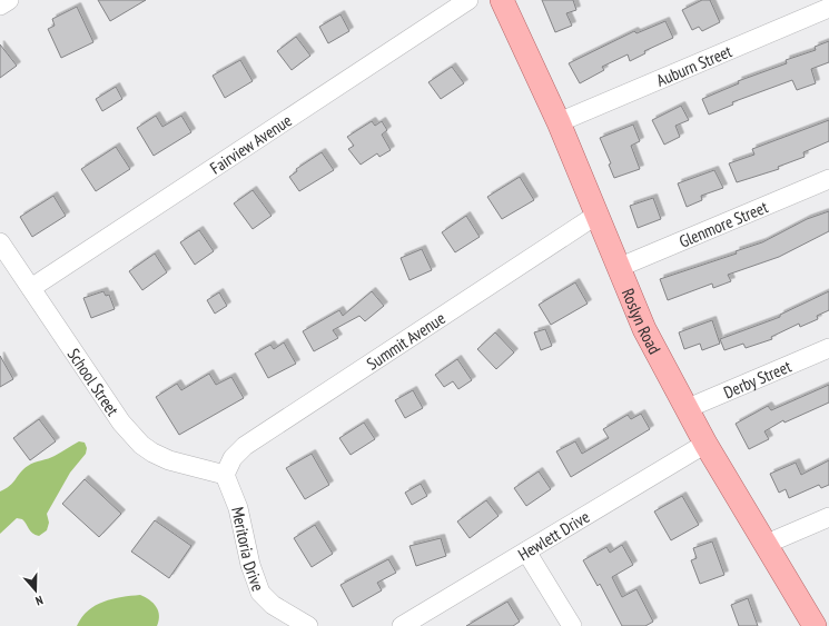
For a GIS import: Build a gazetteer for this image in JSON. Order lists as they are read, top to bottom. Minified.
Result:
{"streets":{"main road":["Roslyn Road"],"street":["Auburn Street","Fairview Avenue","Glenmore Street","Summit Avenue","Derby Street","School Street","Hewlett Drive","Meritoria Drive"]},"crossings":[["Auburn Street","Roslyn Road"],["Fairview Avenue","School Street"],["Glenmore Street","Roslyn Road"],["Roslyn Road","Summit Avenue"],["Roslyn Road","Derby Street"],["Roslyn Road","Hewlett Drive"],["Summit Avenue","School Street"],["Summit Avenue","Meritoria Drive"],["School Street","Meritoria Drive"]],"north":"bottom"}
